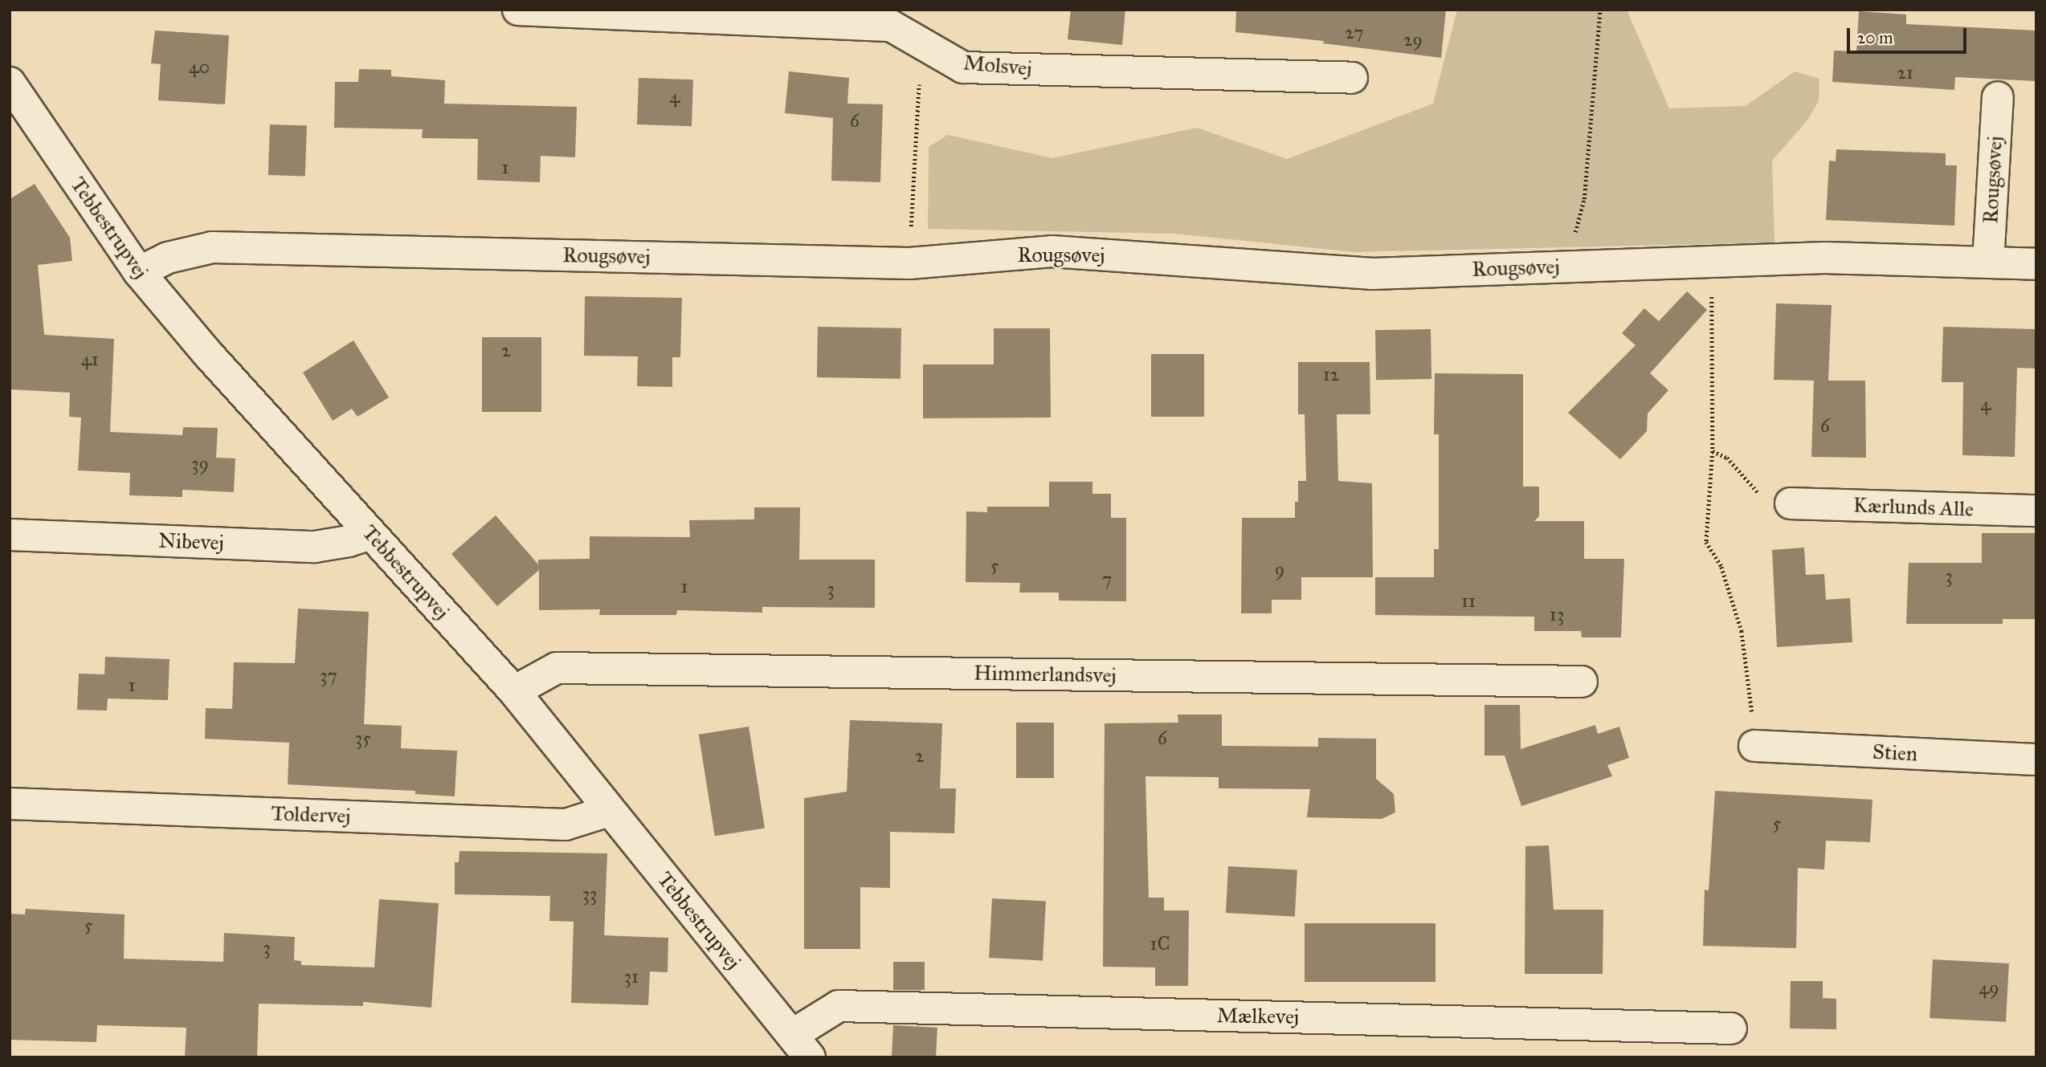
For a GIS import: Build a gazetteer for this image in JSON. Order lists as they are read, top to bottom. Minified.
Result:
{"streets":{"street":["Molsvej","Rougsøvej","Tebbestrupvej","Kærlunds Alle","Nibevej","Himmerlandsvej","Stien","Toldervej","Mælkevej"]},"crossings":[["Rougsøvej","Tebbestrupvej"],["Tebbestrupvej","Nibevej"],["Tebbestrupvej","Himmerlandsvej"],["Tebbestrupvej","Toldervej"],["Tebbestrupvej","Mælkevej"]],"house_numbers":["27","29","40","21","4","6","1","2","41","12","4","6","39","5","9","3","7","1","3","11","13","37","1","35","6","2","5","33","5","1C","3","31","49"],"scale_bar":"20 m"}
